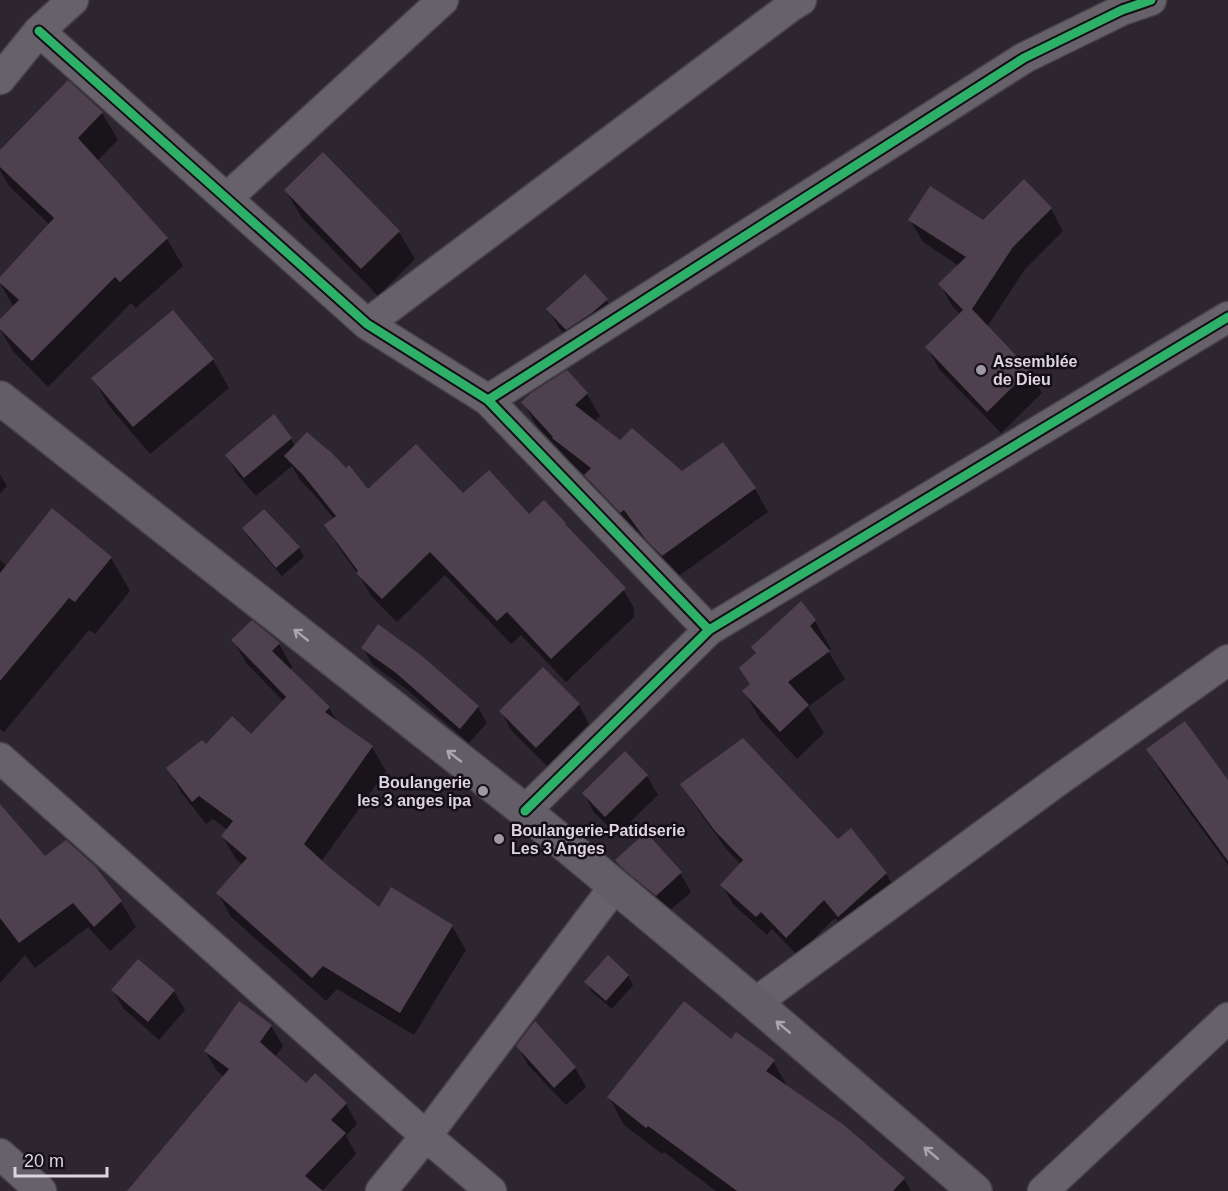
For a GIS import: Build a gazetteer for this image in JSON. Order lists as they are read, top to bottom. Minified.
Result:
{"places":["Assemblée de Dieu","Boulangerie les 3 anges ipa","Boulangerie-Patidserie Les 3 Anges"],"scale_bar":"20 m"}
